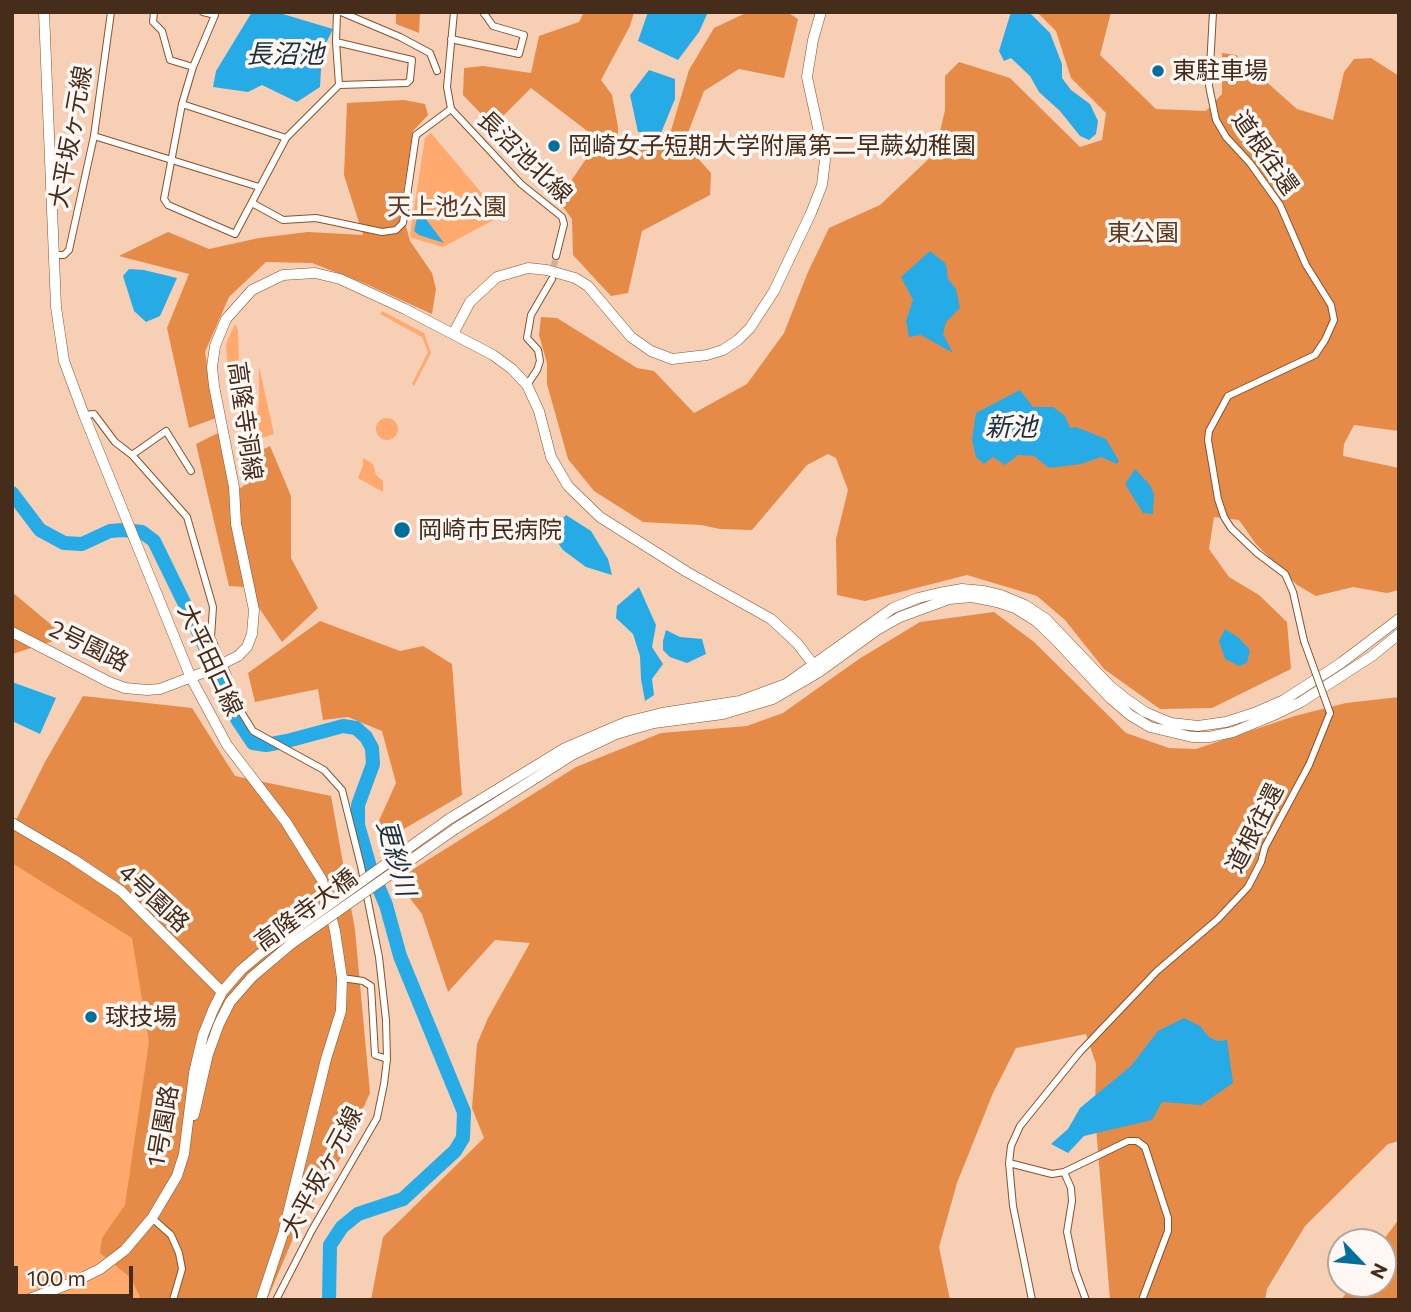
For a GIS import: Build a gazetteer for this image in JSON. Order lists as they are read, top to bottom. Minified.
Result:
{"streets":{"street":["大平坂ヶ元線","道根往還","長沼池北線","高隆寺洞線","2号園路","大平田口線","4号園路","高隆寺大橋","1号園路"]},"crossings":[["大平坂ヶ元線","大平田口線"],["高隆寺洞線","2号園路"],["2号園路","大平田口線"],["4号園路","1号園路"],["高隆寺大橋","1号園路"]],"water":["長沼池","新池","更紗川"],"parks":["天上池公園","東公園"],"places":["東駐車場","岡崎女子短期大学附属第二早蕨幼稚園","岡崎市民病院","球技場"],"scale_bar":"100 m","north":"bottom right"}
